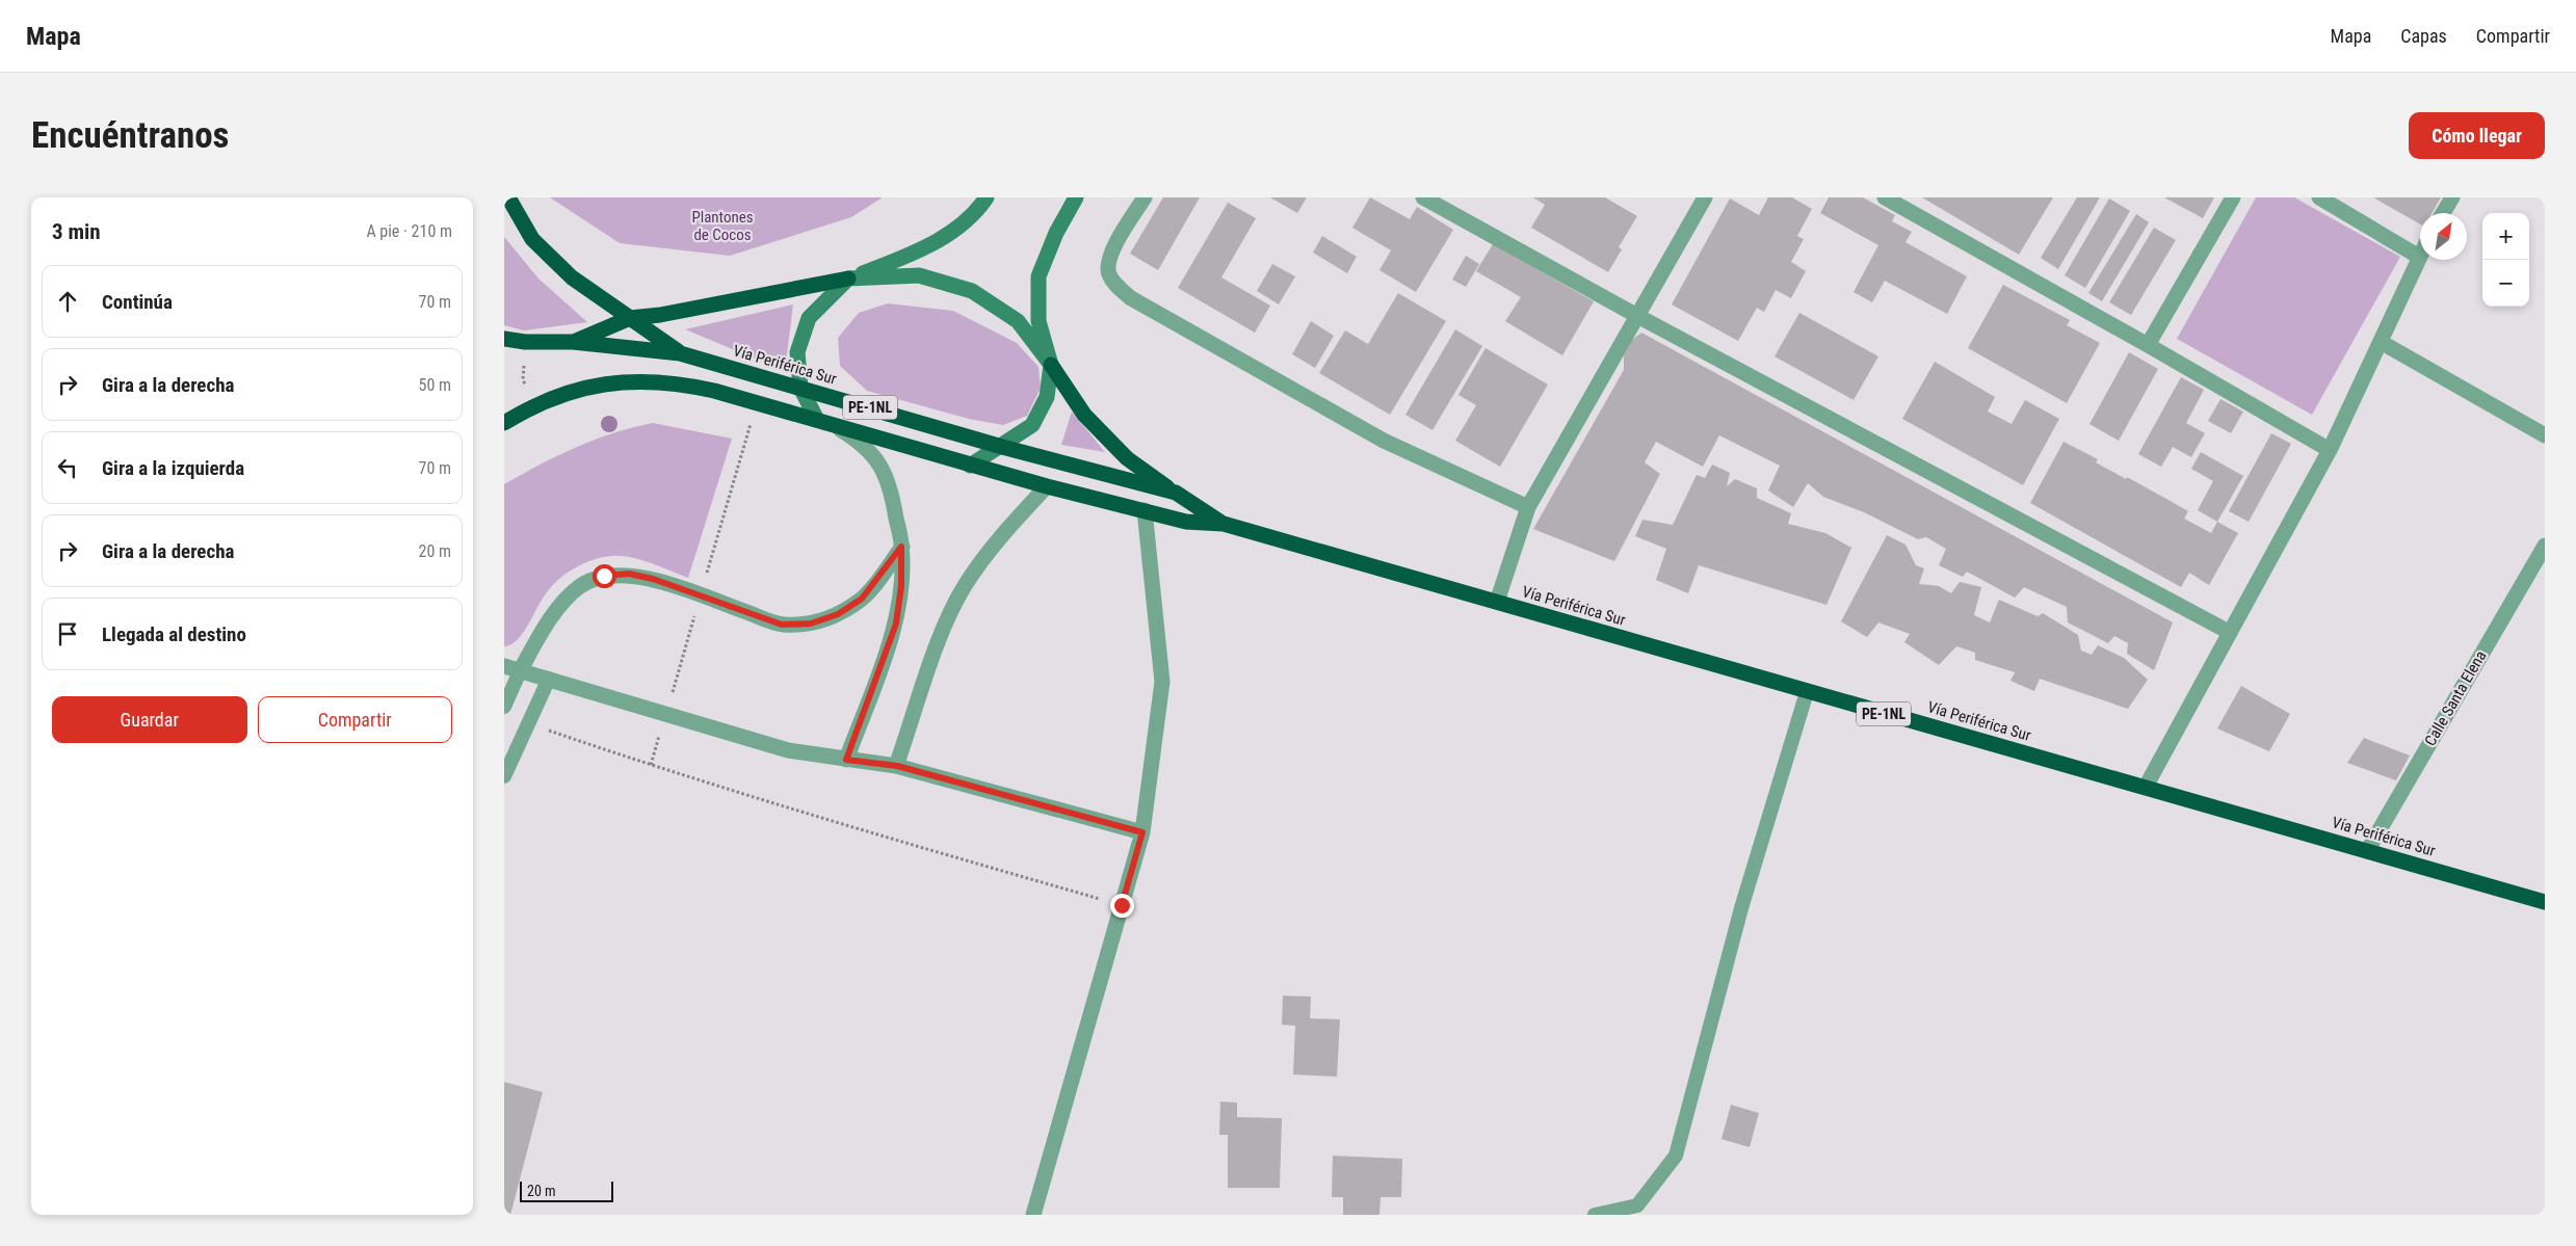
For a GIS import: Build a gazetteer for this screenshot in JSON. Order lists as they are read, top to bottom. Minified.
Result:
{"streets":{"highway":["Vía Periférica Sur","PE-1NL"],"street":["Calle Santa Elena"]},"crossings":[["Vía Periférica Sur","Calle Santa Elena"]],"parks":["Plantones de Cocos"],"scale_bar":"20 m","north":"top right","page":{"header":"Mapa","nav":["Mapa","Capas","Compartir"],"buttons":["Cómo llegar",["Guardar","Compartir"]],"title":"Encuéntranos","heading":["3 min","A pie · 210 m"],"map_buttons":["+","−"],"list":[["Continúa","70 m"],["Gira a la derecha","50 m"],["Gira a la izquierda","70 m"],["Gira a la derecha","20 m"],"Llegada al destino"],"scale":"20 m"}}
